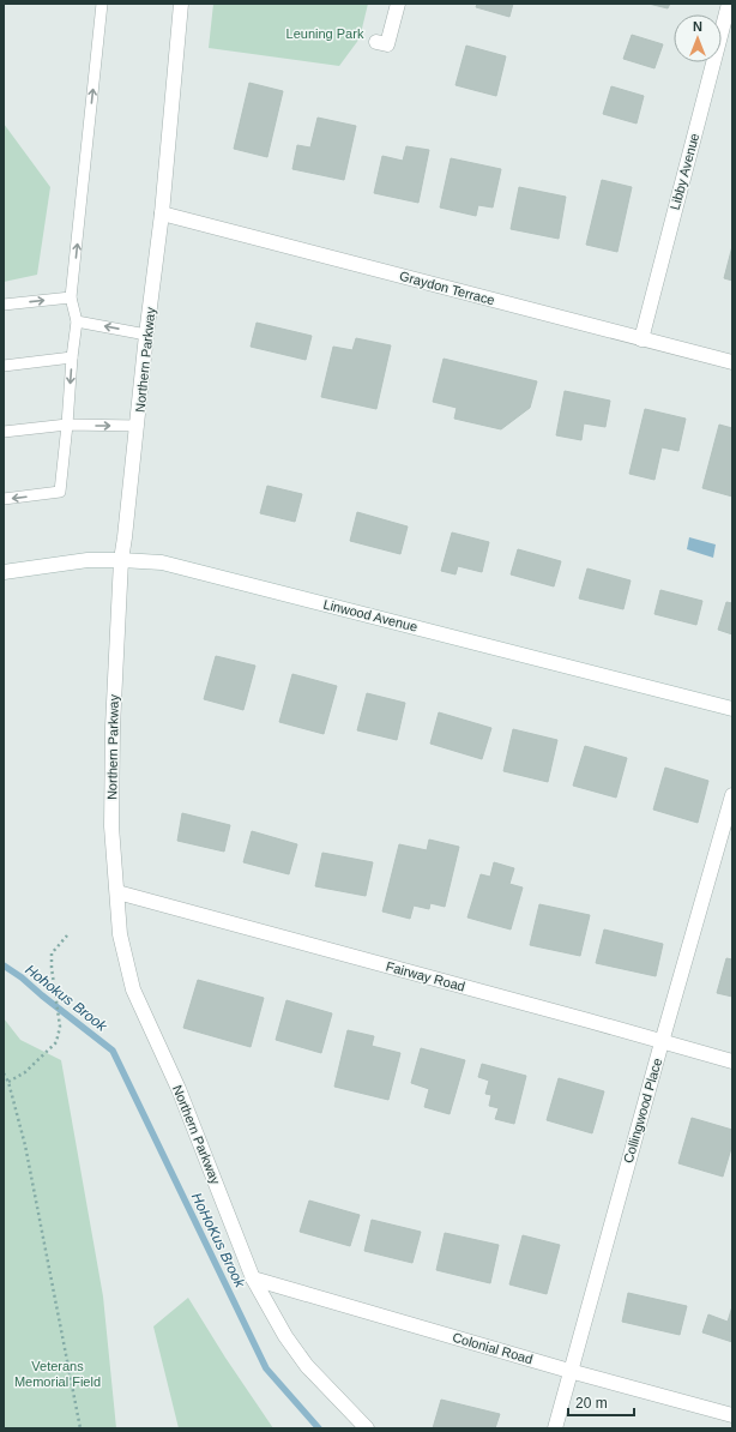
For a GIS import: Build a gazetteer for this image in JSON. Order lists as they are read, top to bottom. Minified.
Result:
{"streets":{"street":["Libby Avenue","Graydon Terrace","Northern Parkway","Linwood Avenue","Fairway Road","Collingwood Place","Colonial Road"]},"crossings":[["Libby Avenue","Graydon Terrace"],["Graydon Terrace","Northern Parkway"],["Northern Parkway","Linwood Avenue"],["Northern Parkway","Fairway Road"],["Northern Parkway","Colonial Road"],["Fairway Road","Collingwood Place"],["Collingwood Place","Colonial Road"]],"water":["Hohokus Brook","HoHoKus Brook"],"parks":["Leuning Park","Veterans Memorial Field"],"scale_bar":"20 m","north":"top"}
